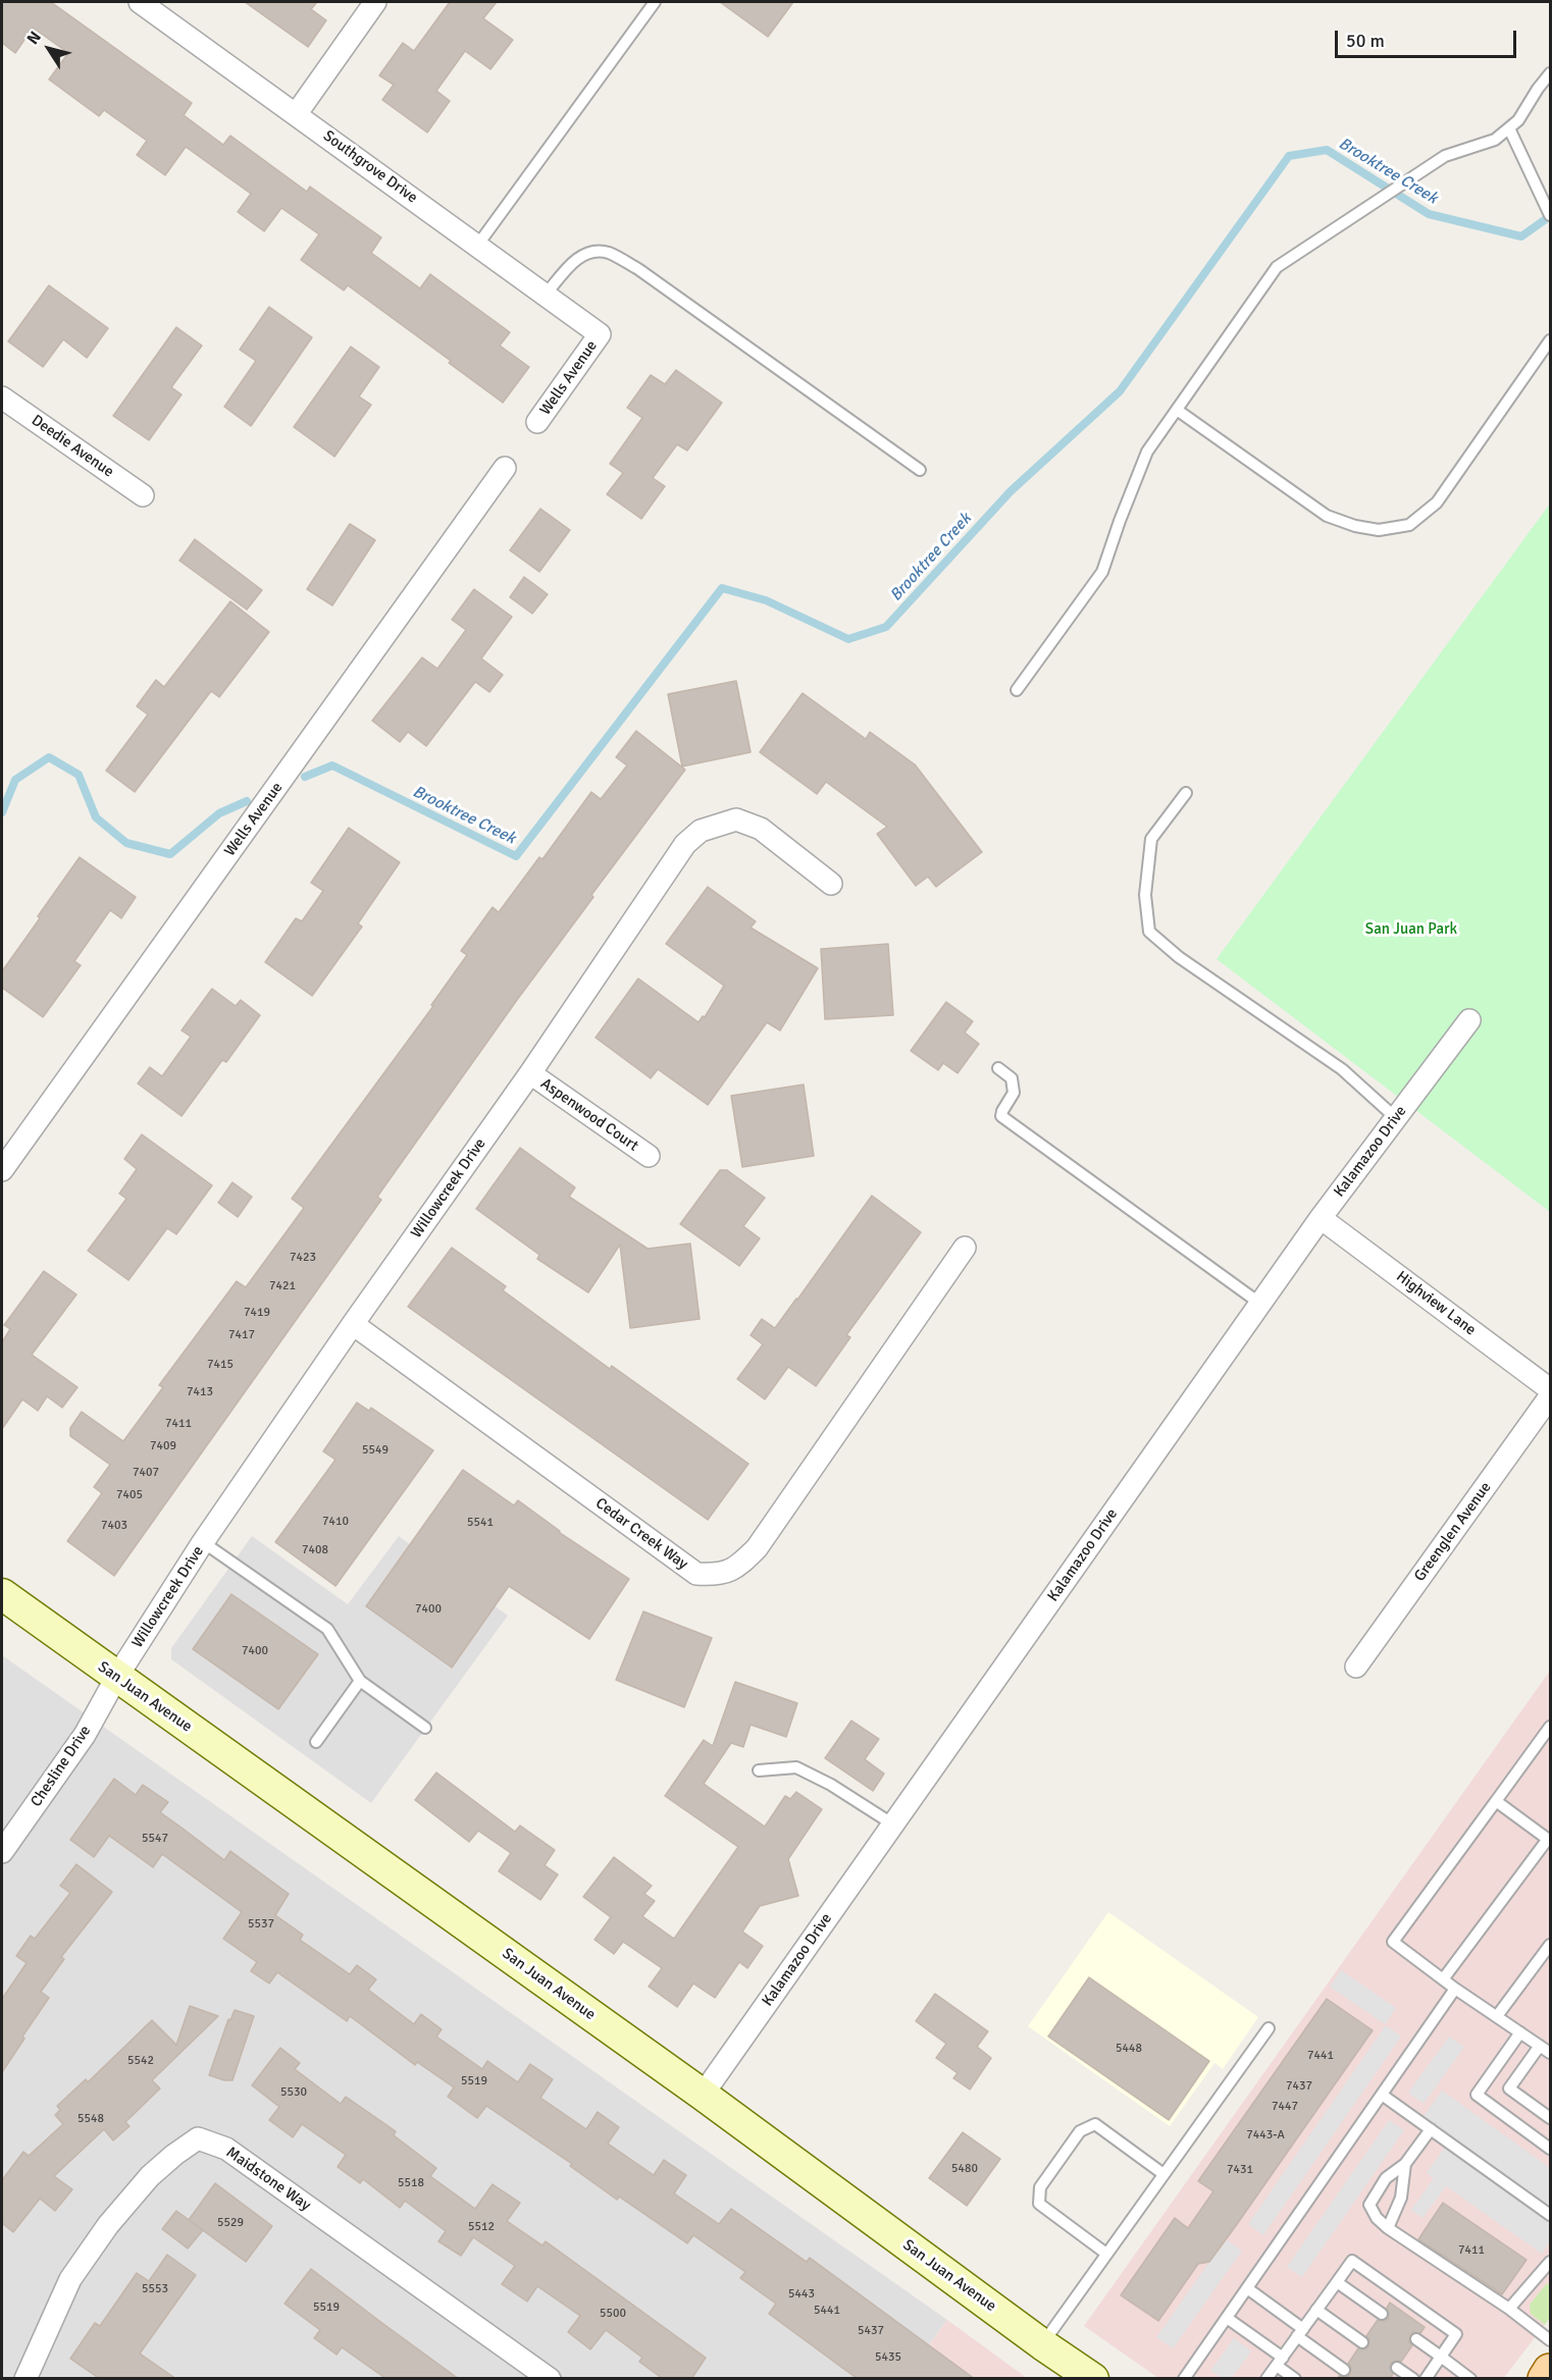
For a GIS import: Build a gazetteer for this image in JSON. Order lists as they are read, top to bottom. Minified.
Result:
{"streets":{"main road":["San Juan Avenue"],"street":["Southgrove Drive","Wells Avenue","Deedie Avenue","Aspenwood Court","Kalamazoo Drive","Willowcreek Drive","Highview Lane","Greenglen Avenue","Cedar Creek Way","Chesline Drive","Maidstone Way"]},"crossings":[["Southgrove Drive","Wells Avenue"],["Aspenwood Court","Willowcreek Drive"],["Kalamazoo Drive","Highview Lane"],["Kalamazoo Drive","San Juan Avenue"],["Willowcreek Drive","Cedar Creek Way"],["Willowcreek Drive","San Juan Avenue"],["Willowcreek Drive","Chesline Drive"],["San Juan Avenue","Chesline Drive"]],"water":["Brooktree Creek"],"parks":["San Juan Park"],"house_numbers":["7423","7421","7419","7417","7415","7413","7411","7409","5549","7407","7405","7410","5541","7403","7408","7400","7400","5547","5537","5448","7441","5542","5519","7437","5530","7447","5548","7443-A","5480","7431","5518","5529","5512","7411","5553","5443","5519","5441","5500","5437","5435"],"scale_bar":"50 m","north":"top left"}
